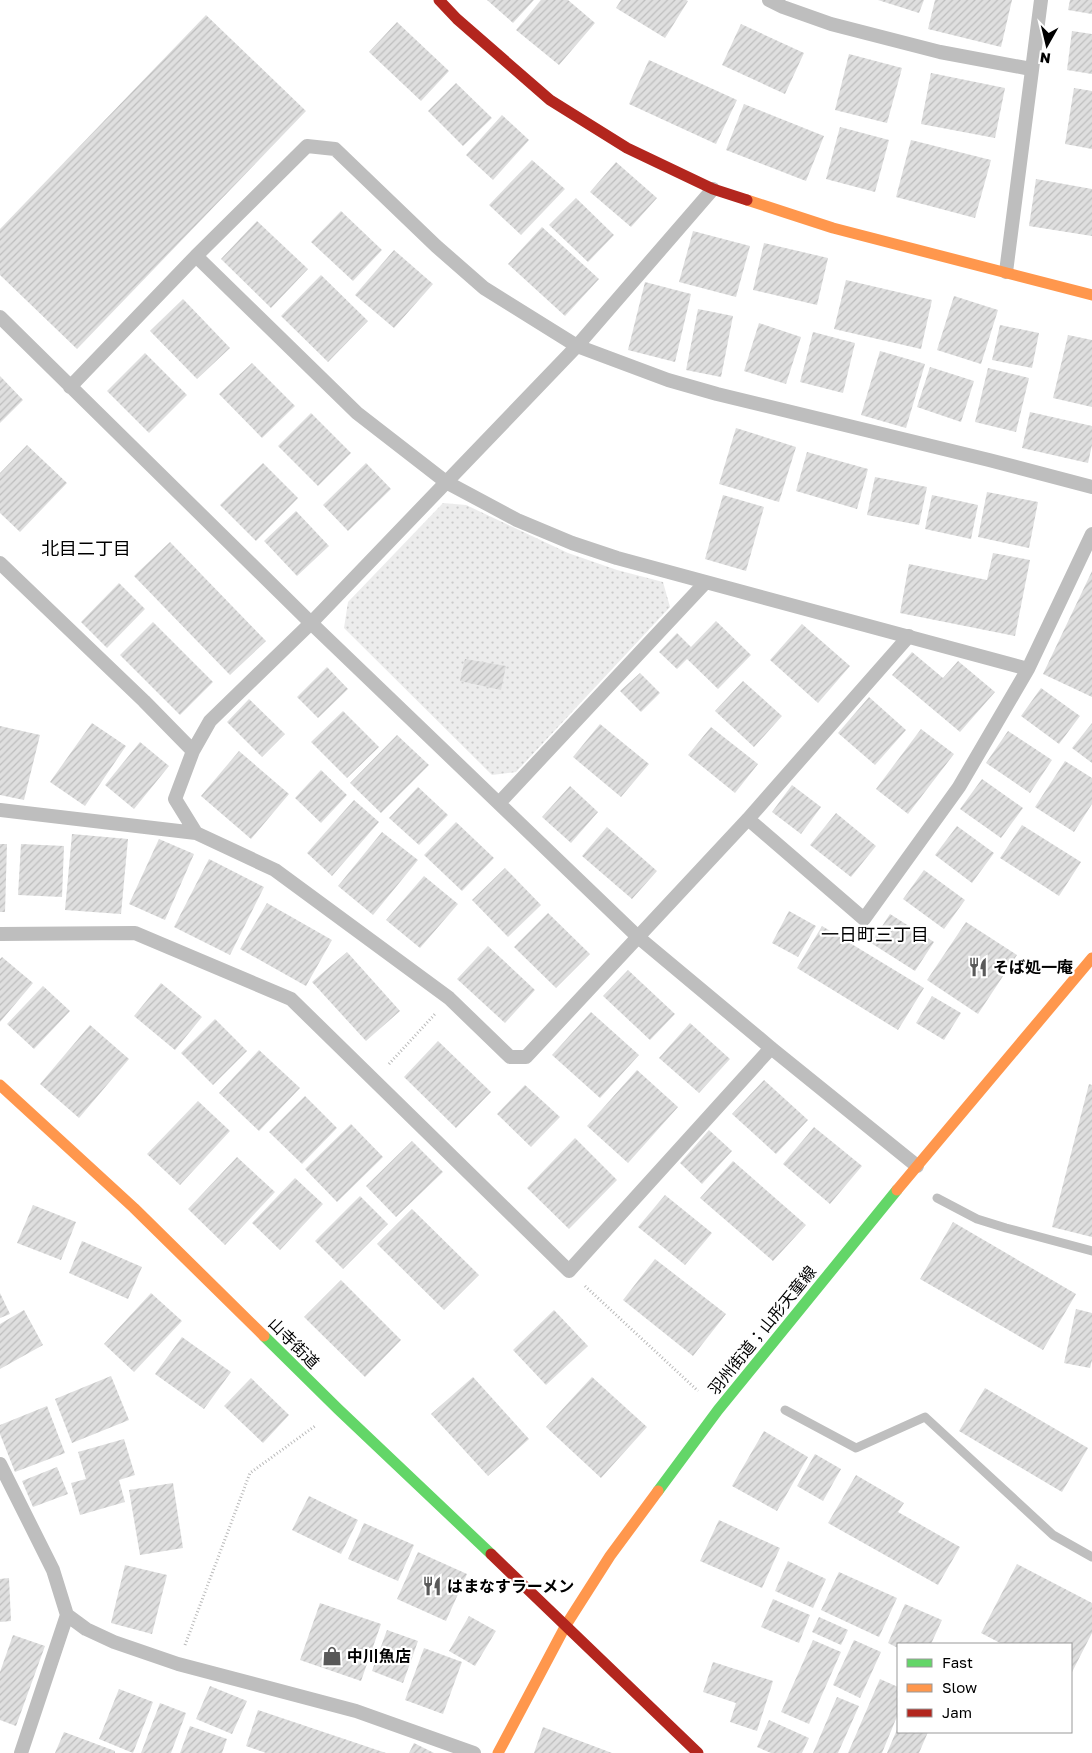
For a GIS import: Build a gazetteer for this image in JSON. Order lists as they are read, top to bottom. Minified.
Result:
{"streets":{"main road":["羽州街道；山形天童線","山寺街道"]},"crossings":[["羽州街道；山形天童線","山寺街道"]],"districts":["北目二丁目","一日町三丁目"],"places":{"restaurant":["そば処一庵","はまなすラーメン"],"shop":["中川魚店"]},"legend":["Fast","Slow","Jam"],"north":"bottom"}
